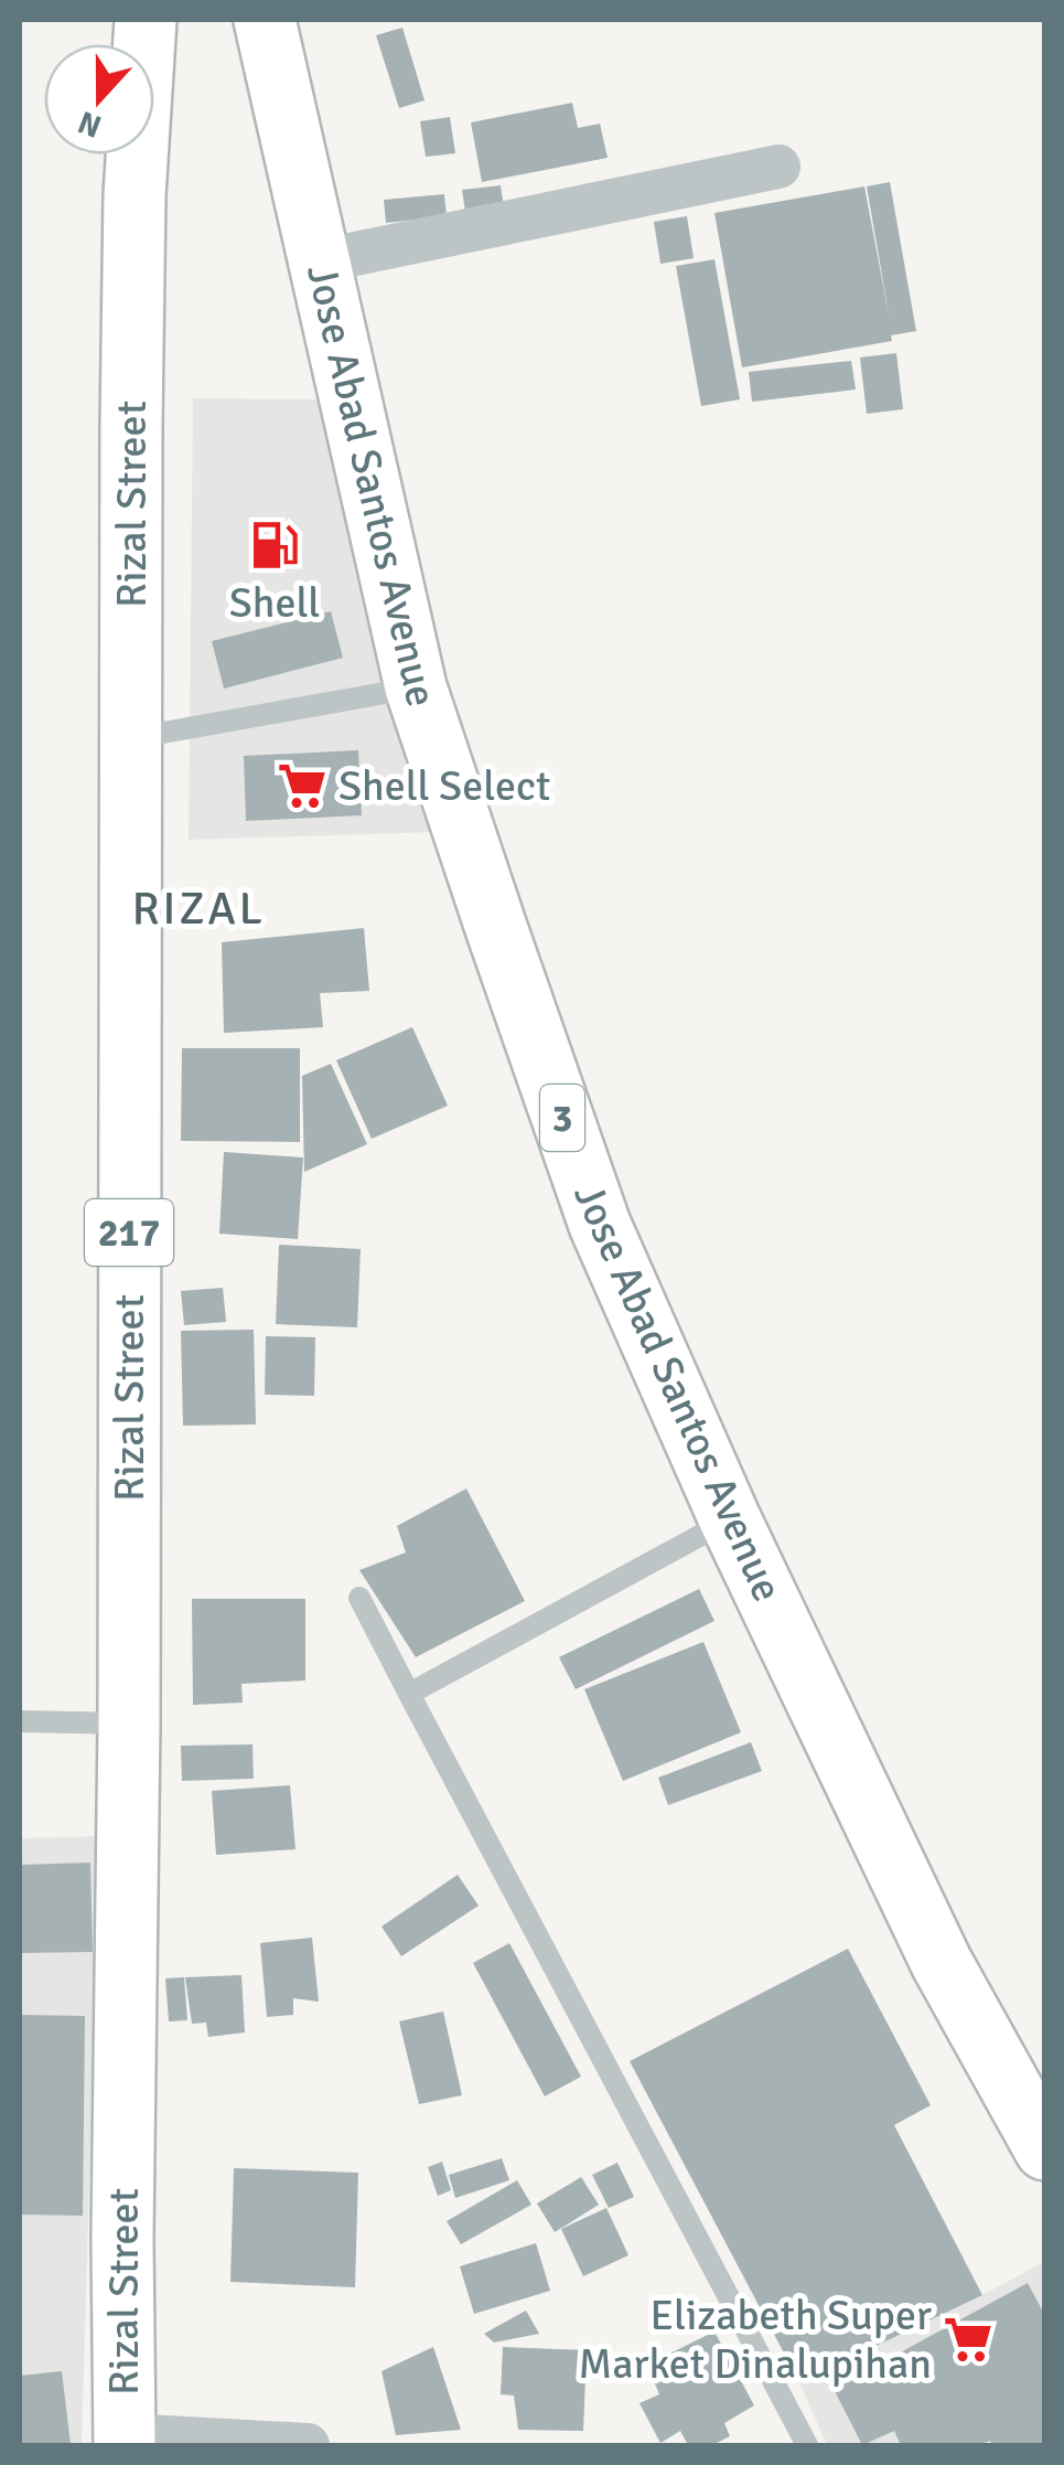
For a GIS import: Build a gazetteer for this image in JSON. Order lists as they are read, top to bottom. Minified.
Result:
{"streets":{"main road":["Jose Abad Santos Avenue","Rizal Street","3","217"]},"districts":["RIZAL"],"places":{"fuel station":["Shell"],"supermarket":["Shell Select","Elizabeth Super Market Dinalupihan"]},"north":"bottom"}
